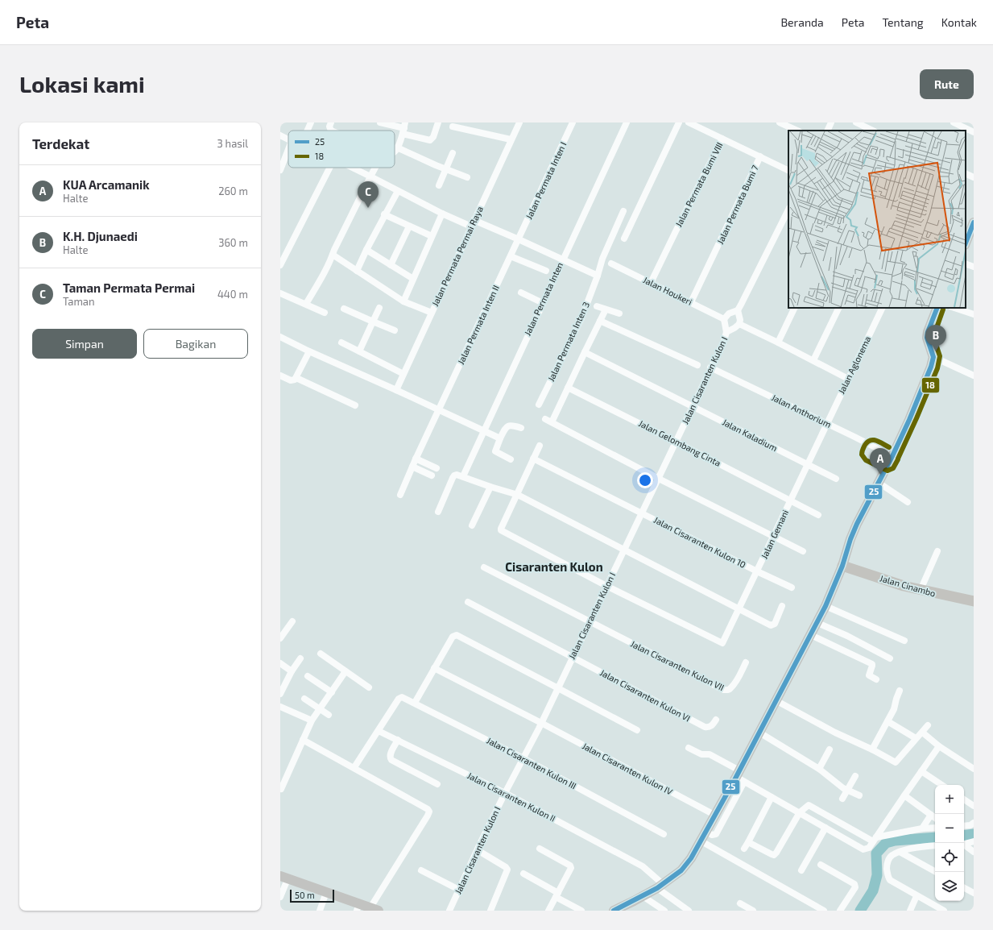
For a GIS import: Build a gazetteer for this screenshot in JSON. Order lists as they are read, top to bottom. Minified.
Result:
{"streets":{"main road":["Jalan Cinambo"],"street":["Jalan Permata Inten I","Jalan Permata Bumi VIII","Jalan Permata Bumi 7","Jalan Permata Permai Raya","Jalan Houkeri","Jalan Permata Inten","Jalan Permata Inten II","Jalan Permata Inten 3","Jalan Aglonema","Jalan Cisaranten Kulon I","Jalan Anthorium","Jalan Kaladium","Jalan Gelombang Cinta","Jalan Gemani","Jalan Cisaranten Kulon 10","Jalan Cisaranten Kulon VII","Jalan Cisaranten Kulon VI","Jalan Cisaranten Kulon III","Jalan Cisaranten Kulon IV","Jalan Cisaranten Kulon II"]},"crossings":[["Jalan Permata Inten I","Jalan Permata Inten II"],["Jalan Permata Bumi VIII","Jalan Houkeri"],["Jalan Permata Bumi 7","Jalan Houkeri"],["Jalan Houkeri","Jalan Cisaranten Kulon I"],["Jalan Aglonema","Jalan Anthorium"],["Jalan Aglonema","Jalan Gemani"],["Jalan Cisaranten Kulon I","Jalan Anthorium"],["Jalan Cisaranten Kulon I","Jalan Kaladium"],["Jalan Cisaranten Kulon I","Jalan Gelombang Cinta"],["Jalan Cisaranten Kulon I","Jalan Gemani"],["Jalan Cisaranten Kulon I","Jalan Cisaranten Kulon 10"],["Jalan Cisaranten Kulon I","Jalan Cisaranten Kulon VII"],["Jalan Cisaranten Kulon I","Jalan Cisaranten Kulon VI"],["Jalan Cisaranten Kulon I","Jalan Cisaranten Kulon III"],["Jalan Cisaranten Kulon I","Jalan Cisaranten Kulon IV"],["Jalan Cisaranten Kulon I","Jalan Cisaranten Kulon II"],["Jalan Anthorium","Jalan Gemani"],["Jalan Kaladium","Jalan Gemani"],["Jalan Gelombang Cinta","Jalan Gemani"],["Jalan Gemani","Jalan Cisaranten Kulon 10"],["Jalan Cisaranten Kulon III","Jalan Cisaranten Kulon II"]],"districts":["Cisaranten Kulon"],"lines":["transit line 25","transit line 18"],"legend":["25","18"],"scale_bar":"50 m","page":{"header":"Peta","nav":["Beranda","Peta","Tentang","Kontak"],"buttons":["Rute",["Simpan","Bagikan"]],"title":"Lokasi kami","heading":["Terdekat","3 hasil"],"list":[{"mark":"A","name":"KUA Arcamanik","note":"Halte","value":"260 m"},{"mark":"B","name":"K.H. Djunaedi","note":"Halte","value":"360 m"},{"mark":"C","name":"Taman Permata Permai","note":"Taman","value":"440 m"}],"pins":["C","B","A"],"map_buttons":["+","−"],"scale":"50 m"}}
